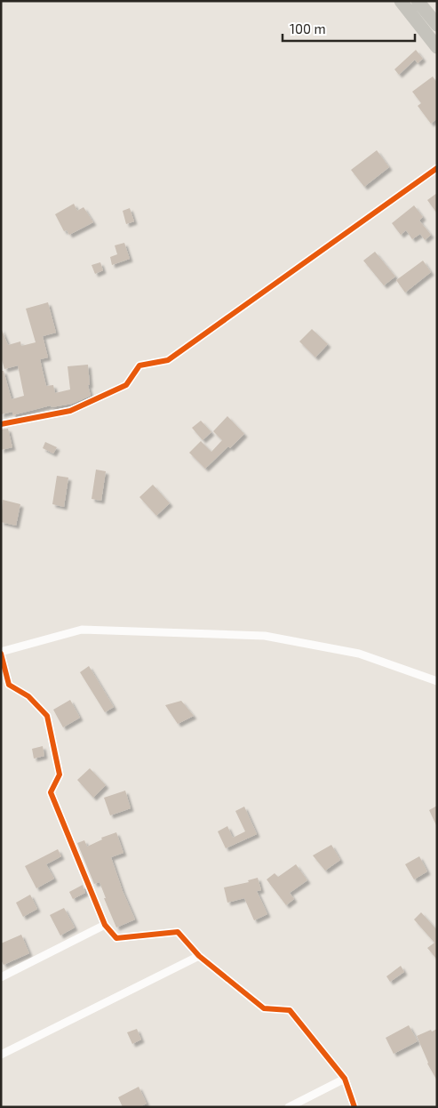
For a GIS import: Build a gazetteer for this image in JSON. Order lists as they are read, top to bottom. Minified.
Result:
{"scale_bar":"100 m"}
